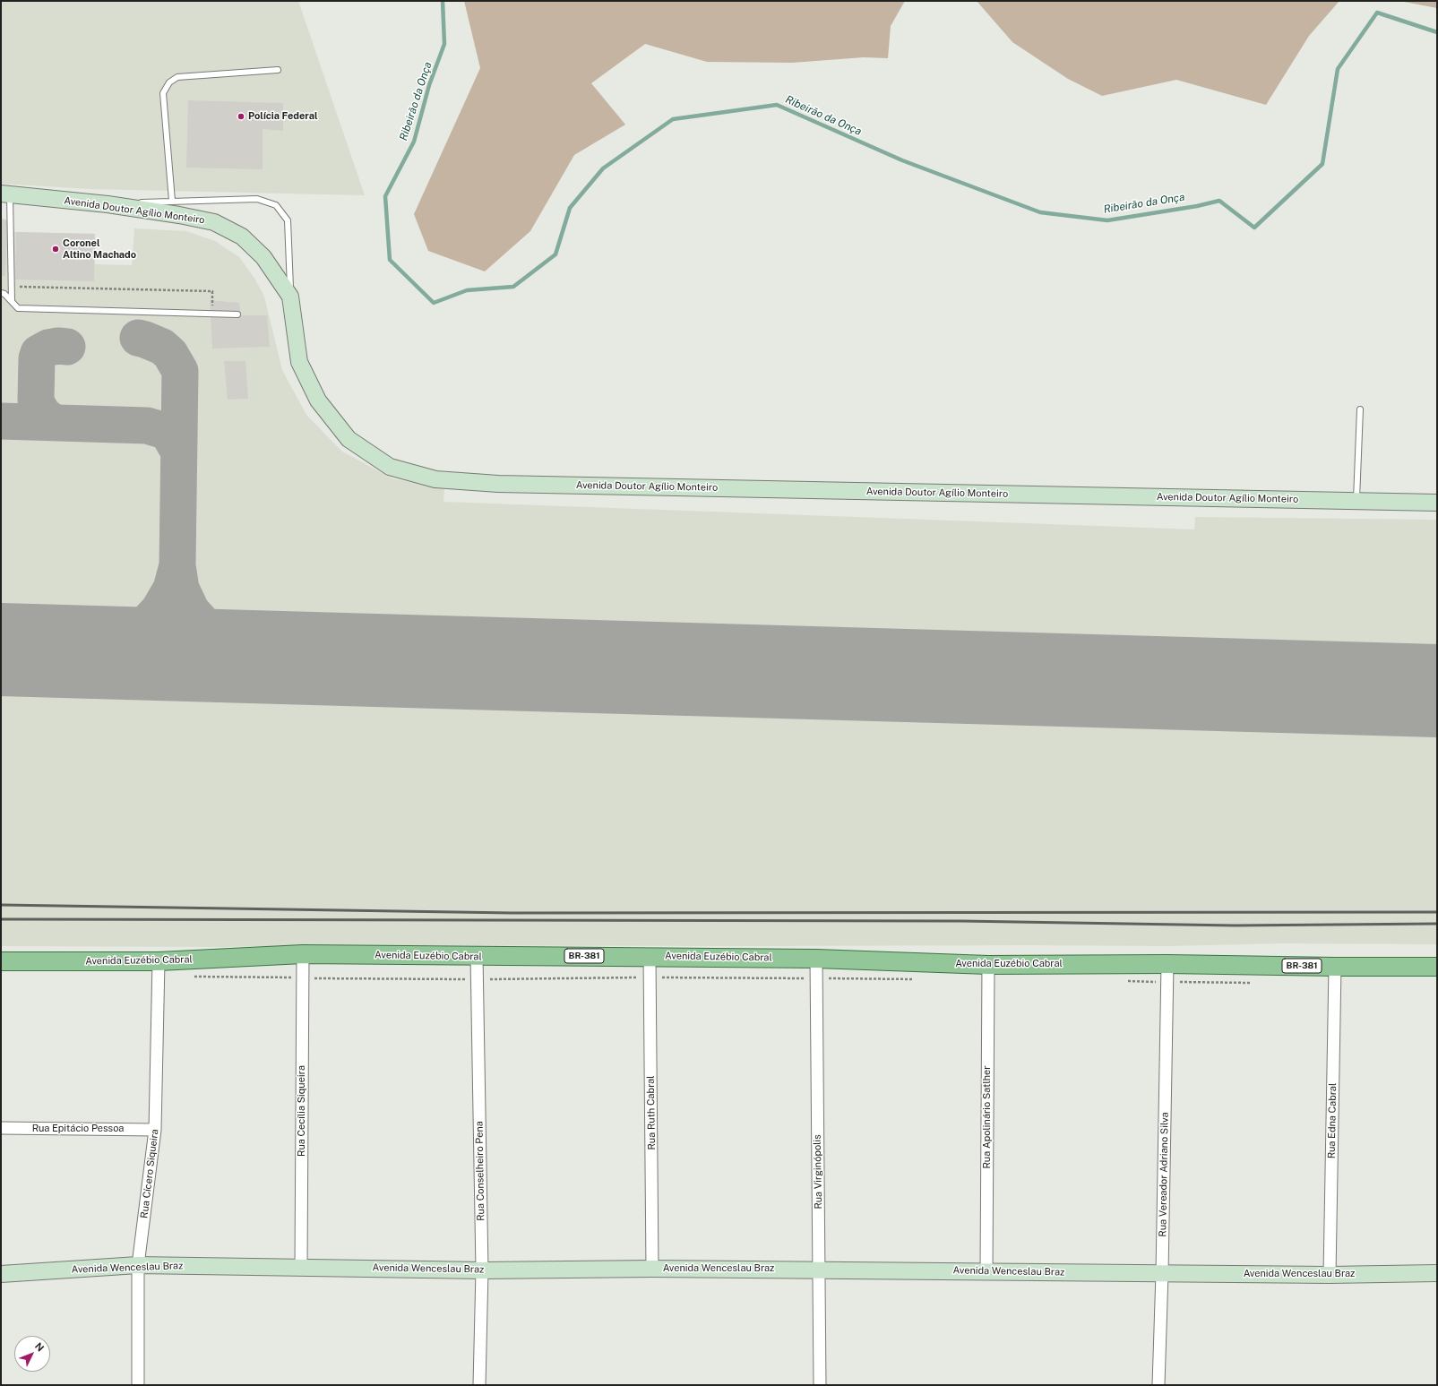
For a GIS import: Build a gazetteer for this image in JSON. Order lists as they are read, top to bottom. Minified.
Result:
{"streets":{"main road":["Avenida Euzébio Cabral","BR-381"],"street":["Avenida Doutor Agílio Monteiro","Rua Cecília Siqueira","Rua Ruth Cabral","Rua Apolinário Satlher","Rua Edna Cabral","Rua Epitácio Pessoa","Rua Conselheiro Pena","Rua Virginópolis","Rua Cícero Siqueira","Rua Vereador Adriano Silva","Avenida Wenceslau Braz"]},"crossings":[["Avenida Euzébio Cabral","Rua Cecília Siqueira"],["Avenida Euzébio Cabral","Rua Ruth Cabral"],["Avenida Euzébio Cabral","Rua Apolinário Satlher"],["Avenida Euzébio Cabral","Rua Edna Cabral"],["Avenida Euzébio Cabral","Rua Conselheiro Pena"],["Avenida Euzébio Cabral","Rua Virginópolis"],["Avenida Euzébio Cabral","Rua Cícero Siqueira"],["Avenida Euzébio Cabral","Rua Vereador Adriano Silva"],["Rua Cecília Siqueira","Avenida Wenceslau Braz"],["Rua Ruth Cabral","Avenida Wenceslau Braz"],["Rua Apolinário Satlher","Avenida Wenceslau Braz"],["Rua Edna Cabral","Avenida Wenceslau Braz"],["Rua Epitácio Pessoa","Rua Cícero Siqueira"],["Rua Conselheiro Pena","Avenida Wenceslau Braz"],["Rua Virginópolis","Avenida Wenceslau Braz"],["Rua Cícero Siqueira","Avenida Wenceslau Braz"],["Rua Vereador Adriano Silva","Avenida Wenceslau Braz"]],"water":["Ribeirão da Onça"],"places":["Polícia Federal","Coronel Altino Machado"],"north":"top right"}
